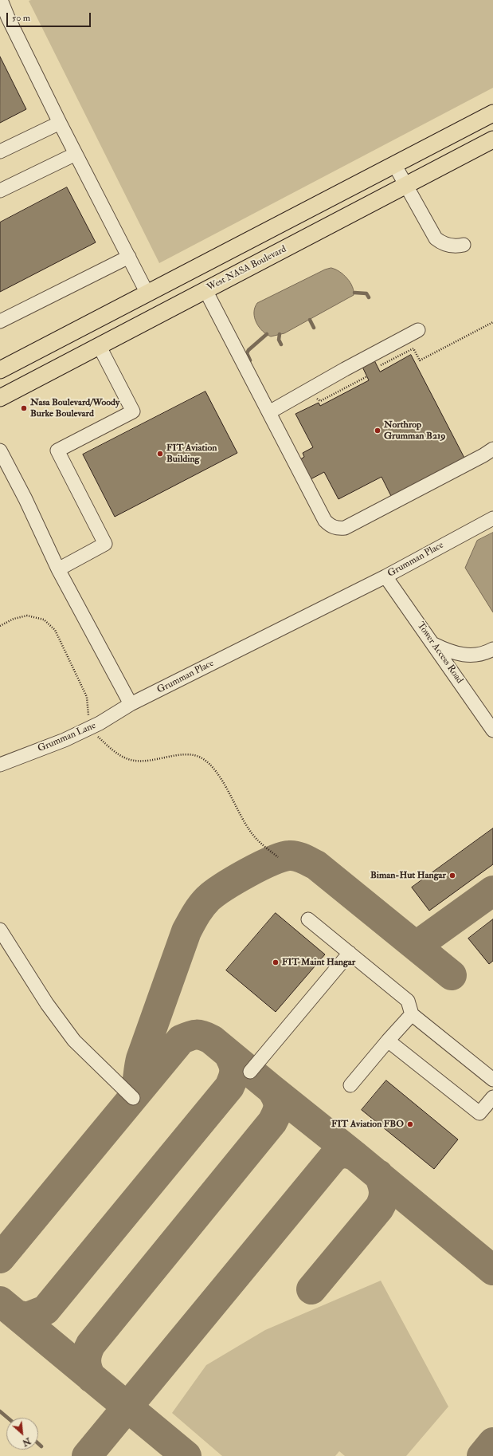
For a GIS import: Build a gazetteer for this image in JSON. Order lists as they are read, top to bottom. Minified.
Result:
{"streets":{"main road":["West NASA Boulevard"],"street":["Grumman Place","Tower Access Road","Grumman Lane"]},"crossings":[["Grumman Place","Tower Access Road"],["Grumman Place","Grumman Lane"]],"places":["Nasa Boulevard/Woody Burke Boulevard","Northrop Grumman B219","FIT Aviation Building","Biman-Hut Hangar","FIT Maint Hangar","FIT Aviation FBO"],"scale_bar":"50 m","north":"bottom right"}
